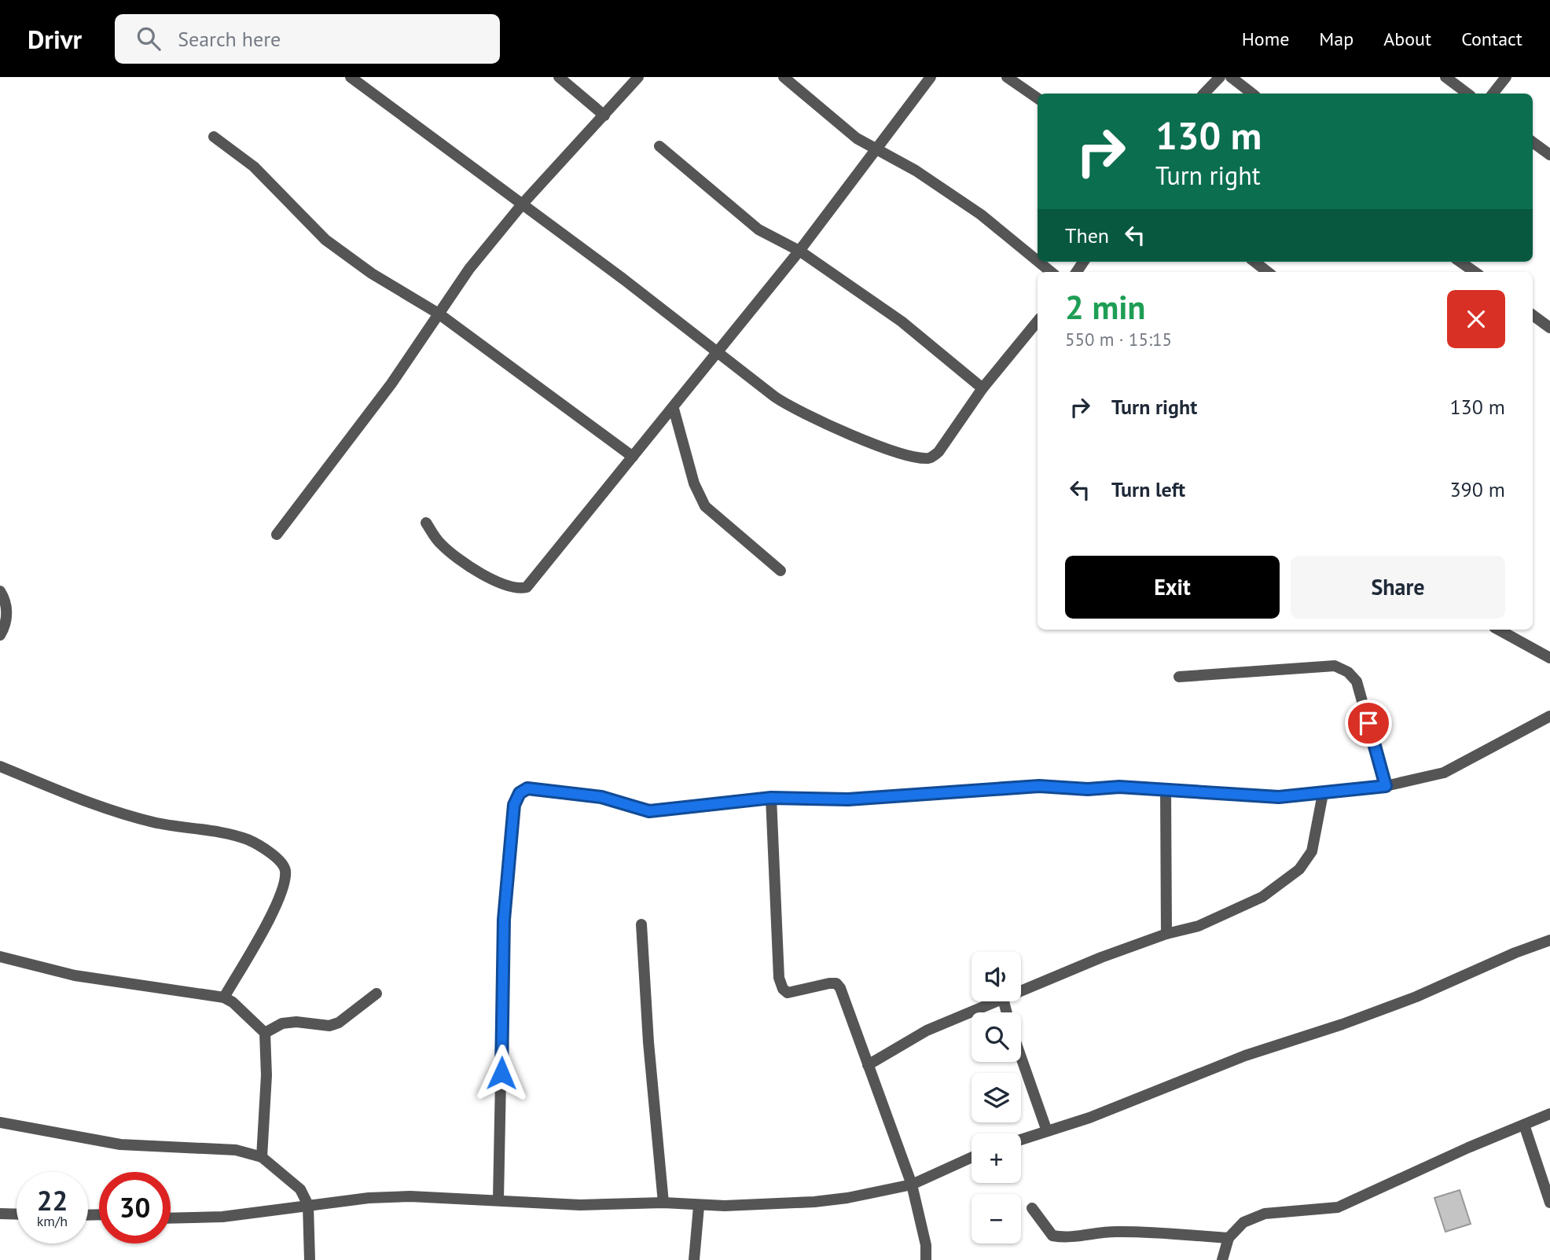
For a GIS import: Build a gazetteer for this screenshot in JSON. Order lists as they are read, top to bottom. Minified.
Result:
{"page":{"header":"Drivr","search":"Search here","nav":["Home","Map","About","Contact"],"turn":["130 m","Turn right"],"then":"Then","heading":["2 min","550 m · 15:15"],"list":[{"name":"Turn right","value":"130 m"},{"name":"Turn left","value":"390 m"}],"buttons":["Exit","Share"],"map_buttons":["+","−"],"speed":"22 km/h","limit":"30"}}
